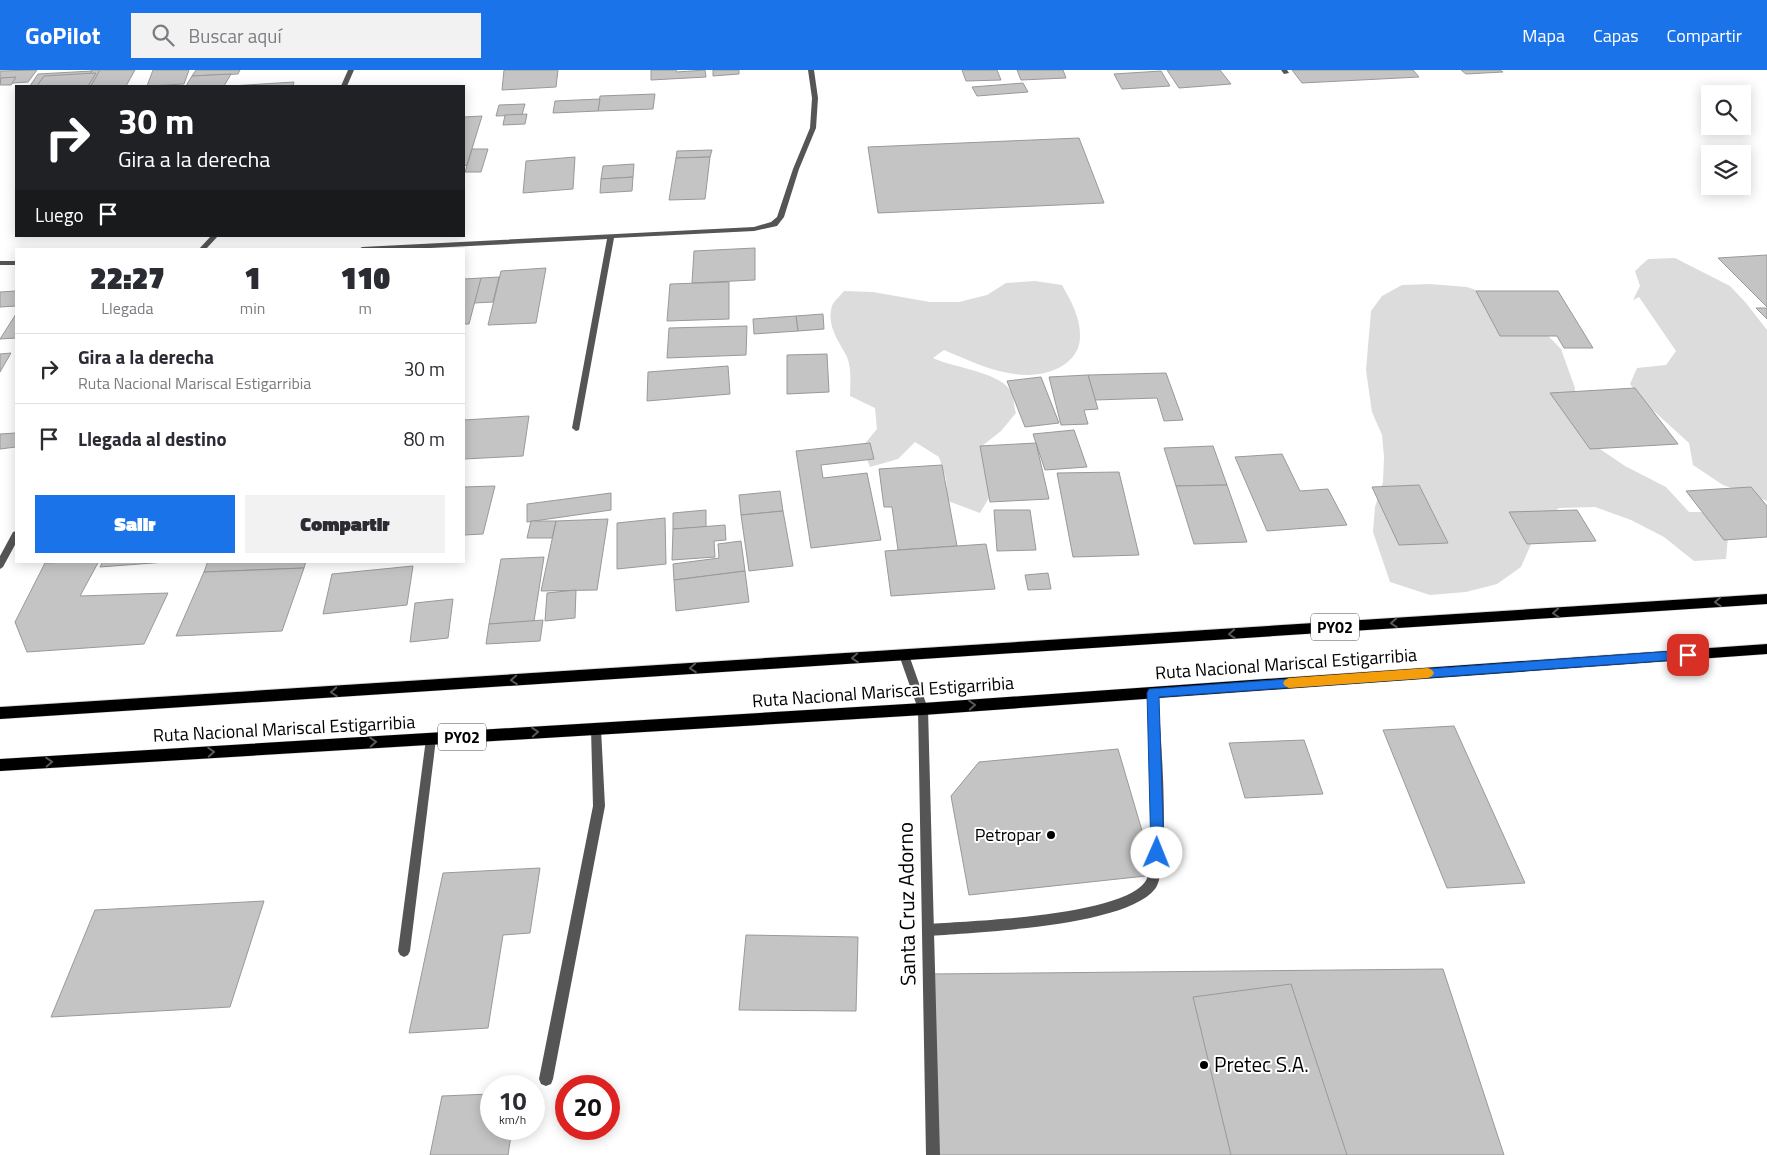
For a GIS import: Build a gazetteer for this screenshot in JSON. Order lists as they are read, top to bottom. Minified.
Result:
{"streets":{"highway":["PY02","Ruta Nacional Mariscal Estigarribia"],"street":["Santa Cruz Adorno"]},"crossings":[["Ruta Nacional Mariscal Estigarribia","Santa Cruz Adorno"]],"places":["Petropar","Pretec S.A."],"page":{"header":"GoPilot","search":"Buscar aquí","nav":["Mapa","Capas","Compartir"],"turn":["30 m","Gira a la derecha"],"then":"Luego","eta":["22:27","Llegada","1","min","110","m"],"list":[{"name":"Gira a la derecha","note":"Ruta Nacional Mariscal Estigarribia","value":"30 m"},{"name":"Llegada al destino","value":"80 m"}],"buttons":["Salir","Compartir"],"speed":"10 km/h","limit":"20"}}
